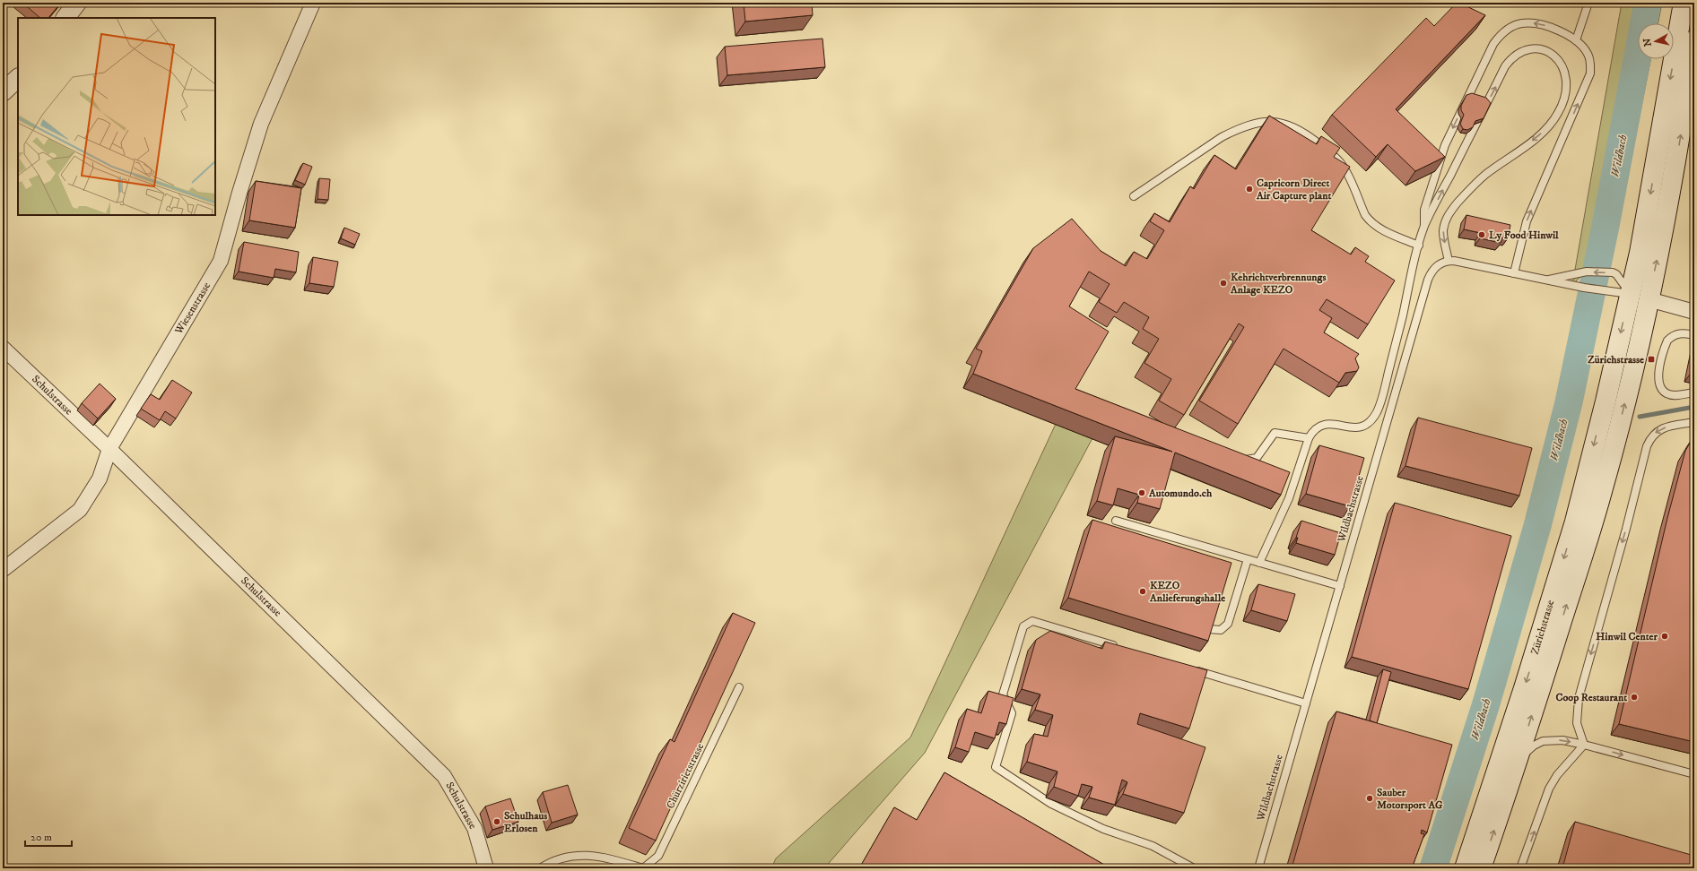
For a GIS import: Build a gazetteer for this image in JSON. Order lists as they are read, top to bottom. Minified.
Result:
{"streets":{"main road":["Zürichstrasse"],"street":["Wiesenstrasse","Schulstrasse"],"lane":["Wildbachstrasse","Chürzirietstrasse"]},"crossings":[["Wiesenstrasse","Schulstrasse"]],"water":["Wildbach"],"places":{"other":["Capricorn Direct Air Capture plant","Ly Food Hinwil","Kehrichtverbrennungs Anlage KEZO","Automundo.ch","KEZO Anlieferungshalle","Hinwil Center","Coop Restaurant","Sauber Motorsport AG","Schulhaus Erlosen"],"transit":["Zürichstrasse"]},"scale_bar":"20 m","north":"left"}
